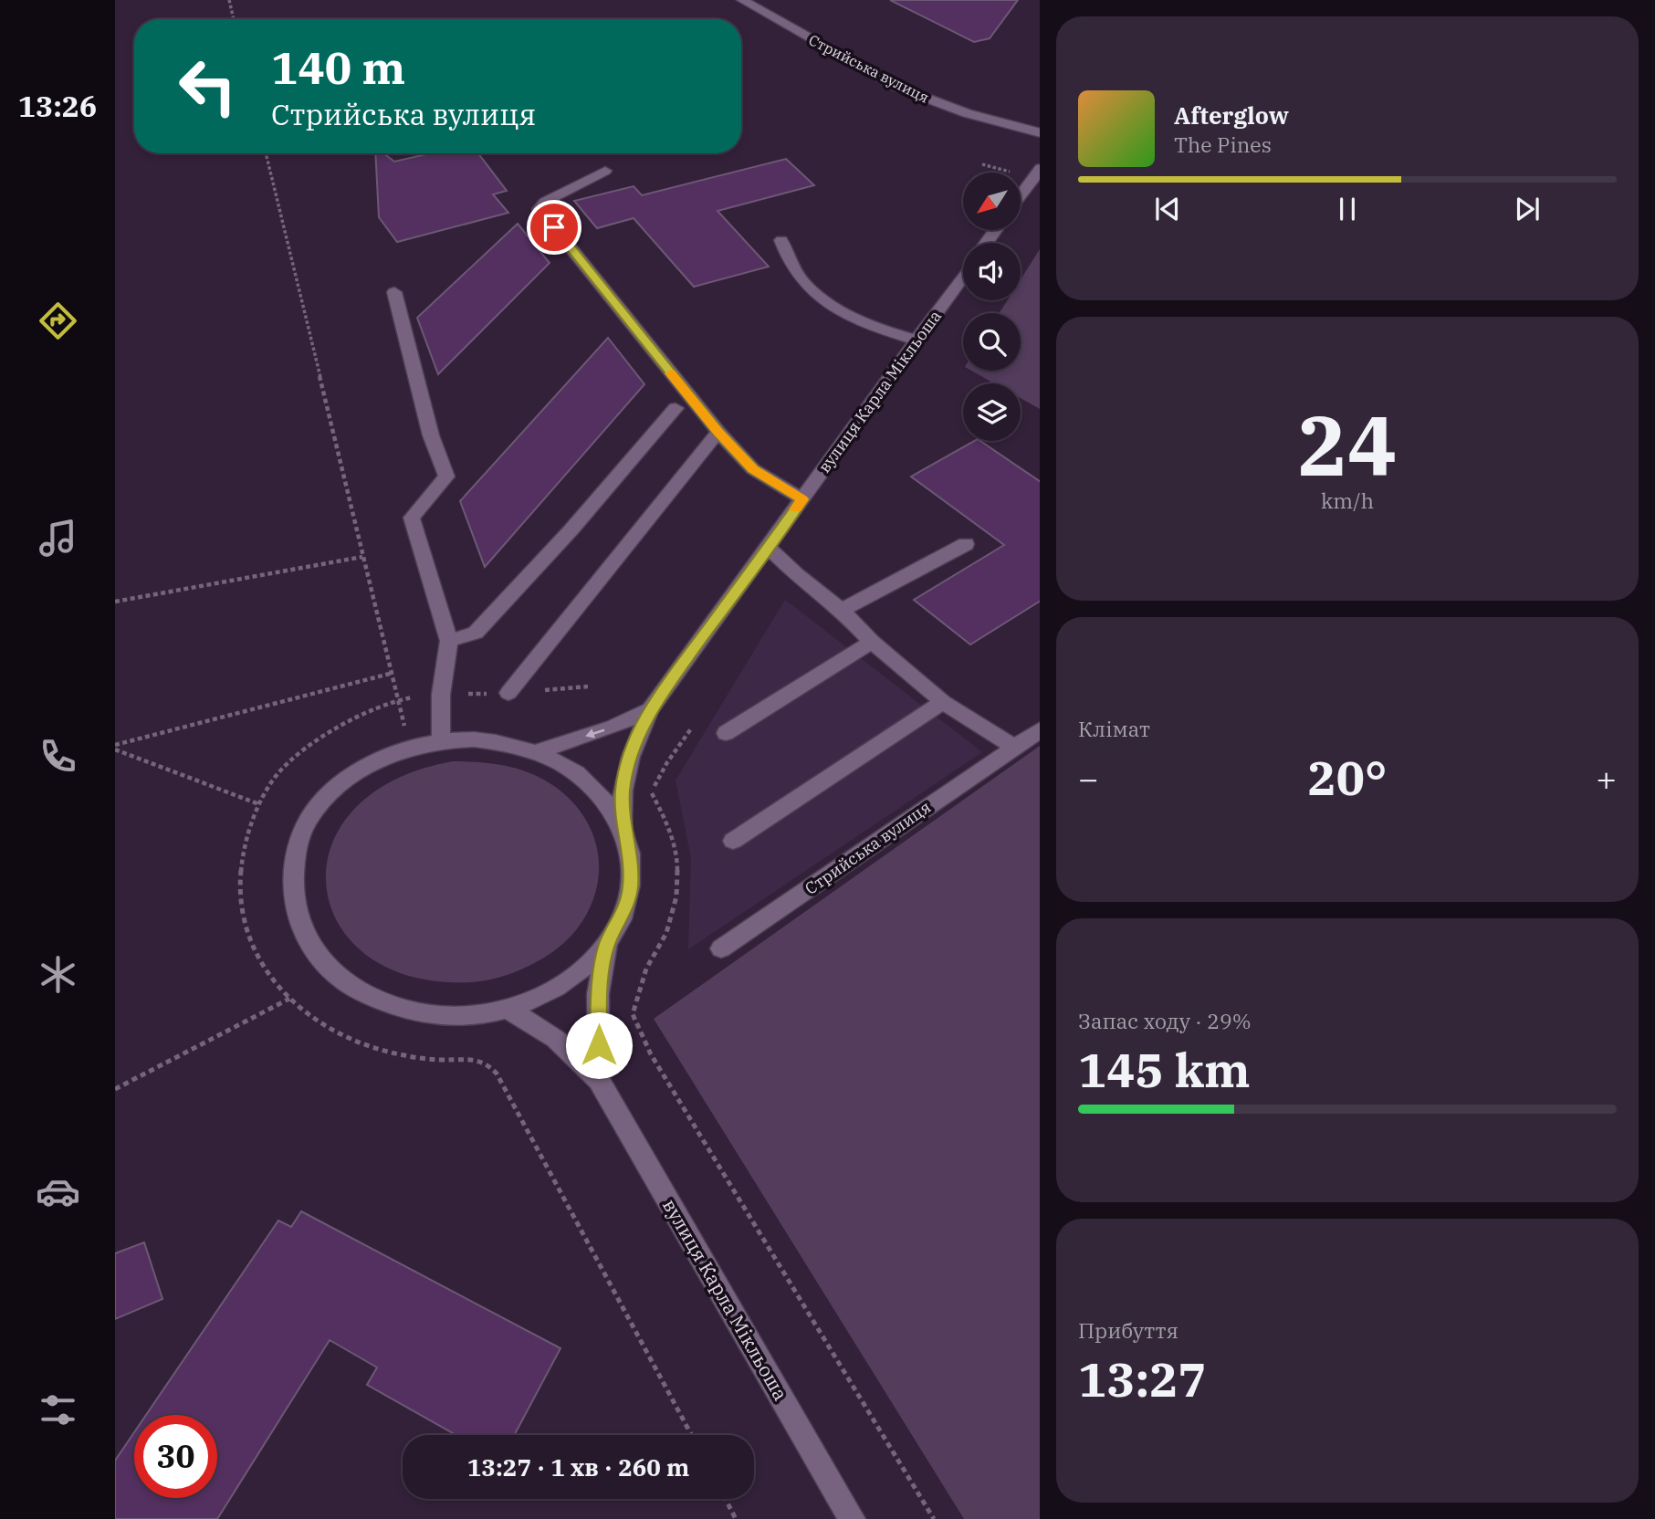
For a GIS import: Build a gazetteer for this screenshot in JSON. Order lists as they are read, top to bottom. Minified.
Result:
{"streets":{"street":["Стрийська вулиця","вулиця Карла Мікльоша"]},"north":"bottom left","page":{"tabs":"13:26","turn":["140 m","Стрийська вулиця"],"song":["Afterglow","The Pines"],"tile":[["24","km/h"],"Клімат",["Запас ходу · 29%","145 km"],["Прибуття","13:27"]],"heat":["−","20°","+"],"limit":"30","trip":"13:27 · 1 хв · 260 m"}}
